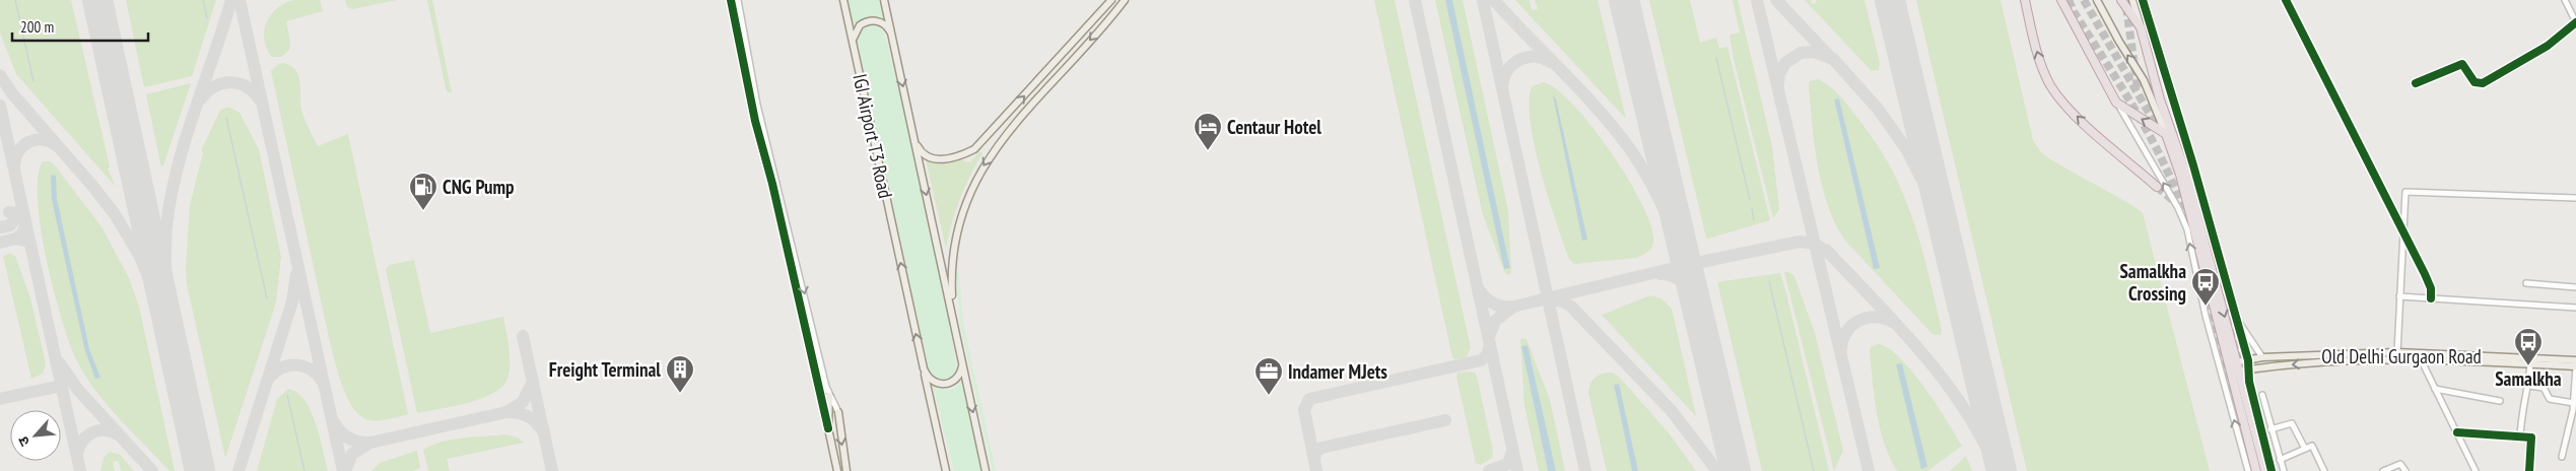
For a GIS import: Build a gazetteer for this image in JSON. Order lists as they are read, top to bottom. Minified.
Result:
{"streets":{"main road":["IGI Airport T3 Road","Old Delhi Gurgaon Road"]},"places":{"hotel":["Centaur Hotel"],"fuel station":["CNG Pump"],"bus stop":["Samalkha Crossing","Samalkha"],"building":["Freight Terminal"],"office":["Indamer MJets"]},"scale_bar":"200 m","north":"bottom left"}
